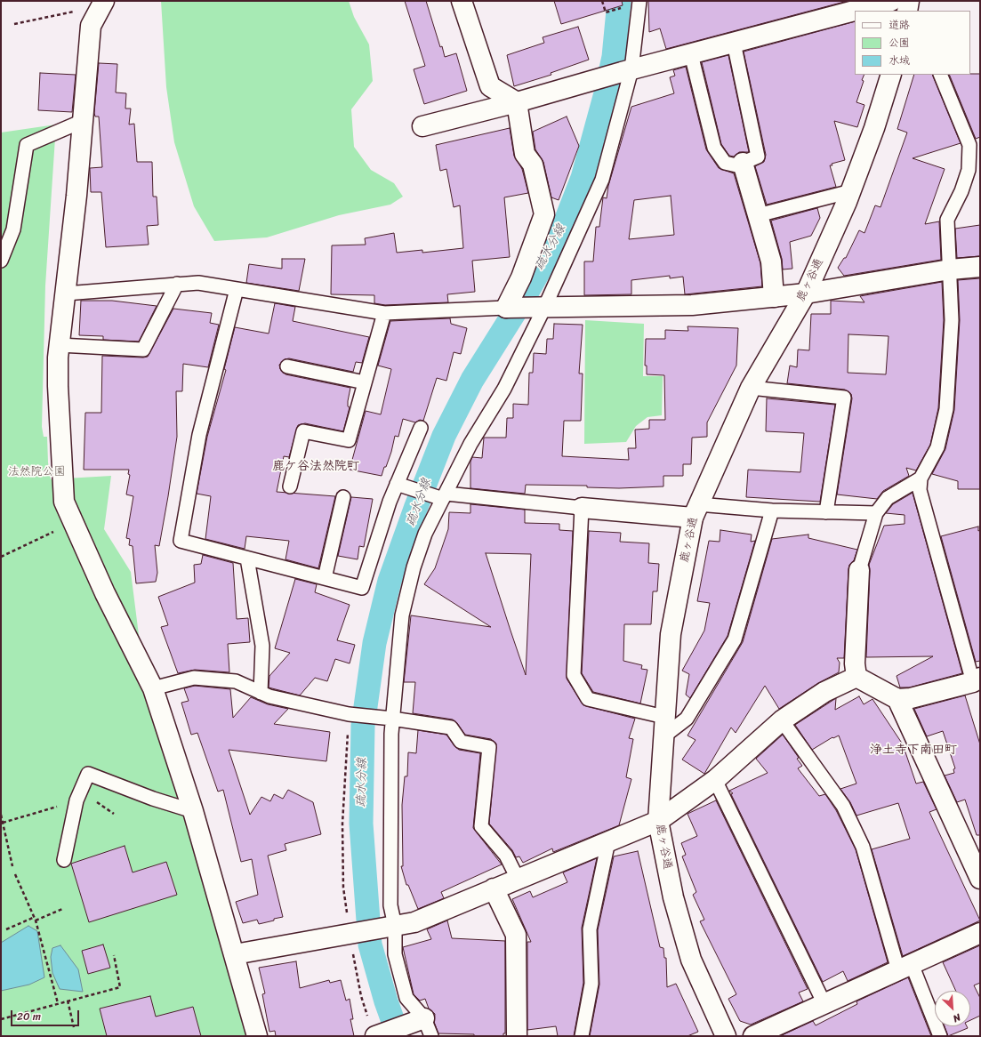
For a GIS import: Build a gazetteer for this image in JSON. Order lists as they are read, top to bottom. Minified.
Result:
{"streets":{"street":["鹿ヶ谷通"]},"districts":["鹿ケ谷法然院町","浄土寺下南田町"],"water":["疏水分線"],"parks":["法然院公園"],"legend":["道路","公園","水域"],"scale_bar":"20 m","north":"bottom right"}
